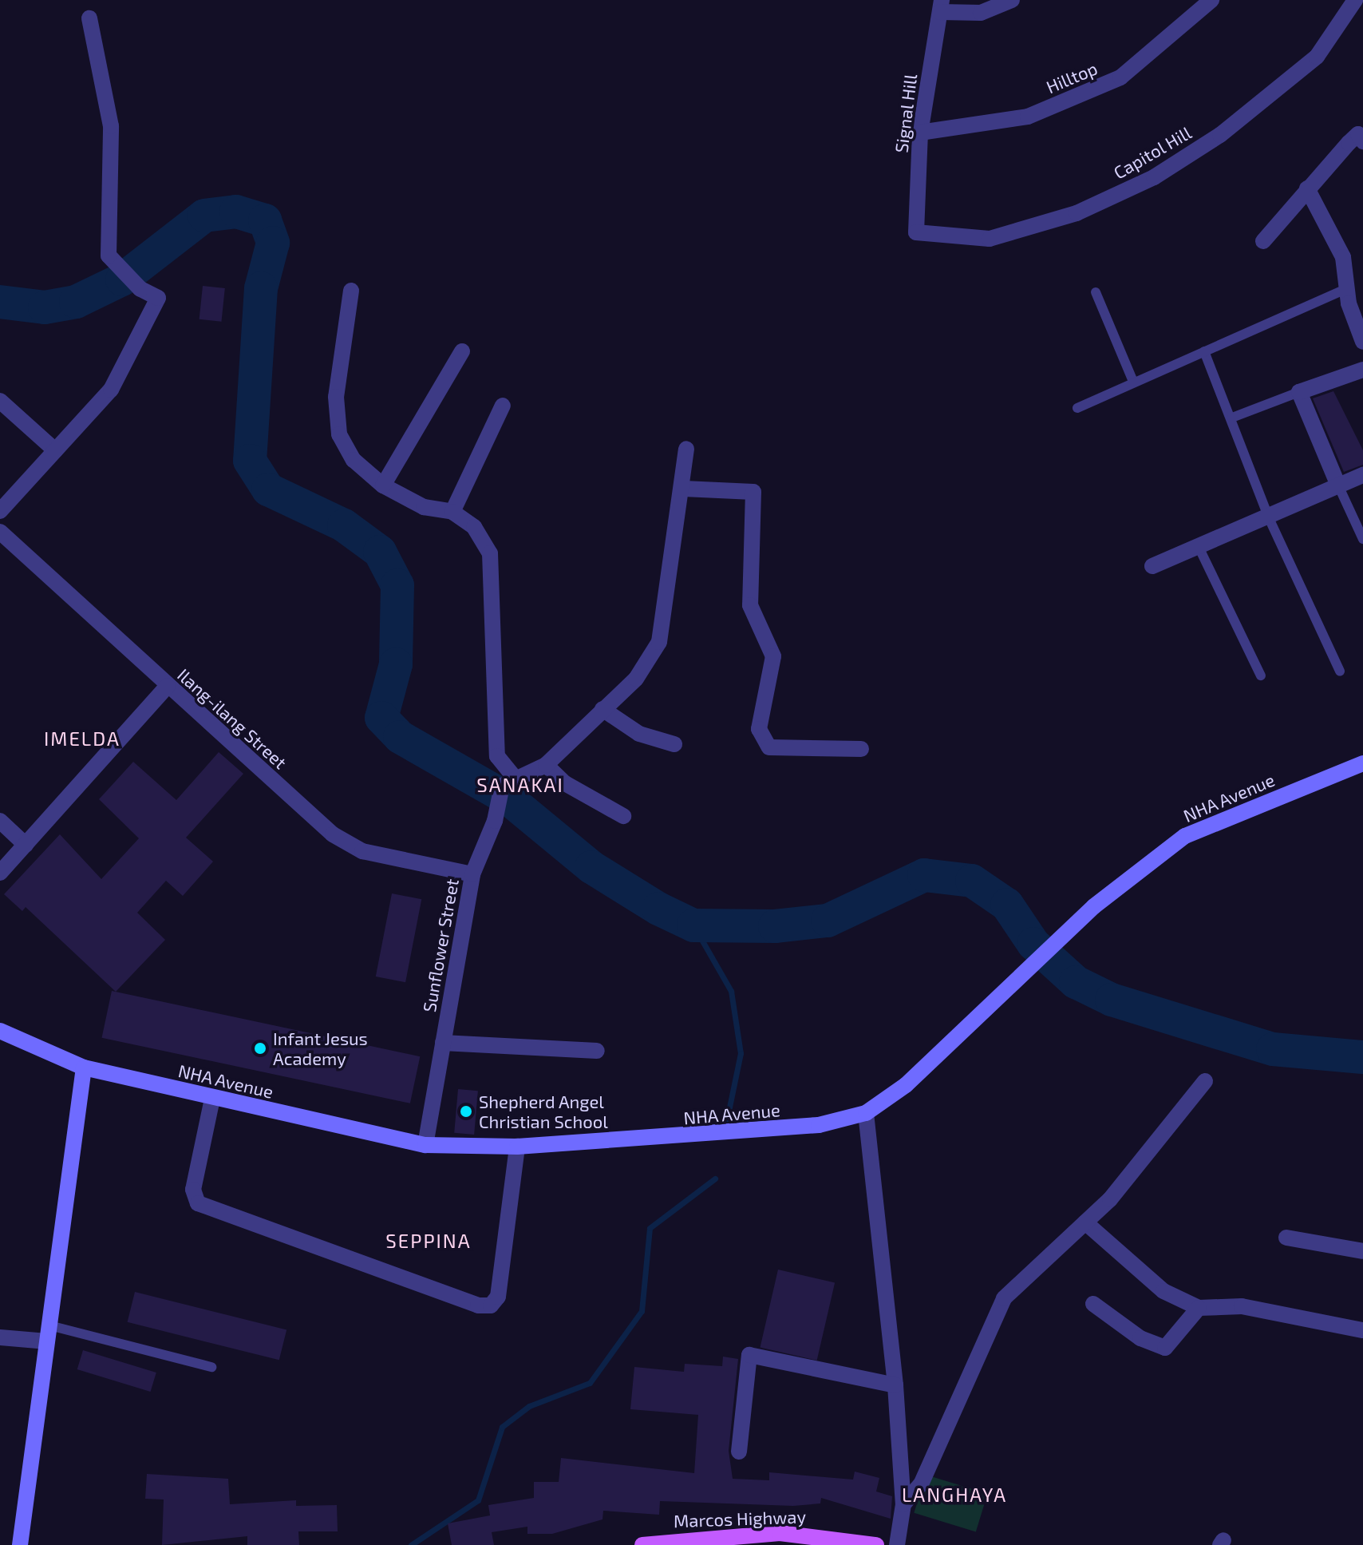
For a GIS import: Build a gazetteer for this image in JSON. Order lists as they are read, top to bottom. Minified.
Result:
{"streets":{"main road":["Marcos Highway"],"street":["Hilltop","Signal Hill","Capitol Hill","Ilang-ilang Street","NHA Avenue","Sunflower Street"]},"crossings":[["Hilltop","Signal Hill"],["Signal Hill","Capitol Hill"],["Ilang-ilang Street","Sunflower Street"],["NHA Avenue","Sunflower Street"]],"districts":["IMELDA","SANAKAI","SEPPINA","LANGHAYA"],"places":["Infant Jesus Academy","Shepherd Angel Christian School"]}
